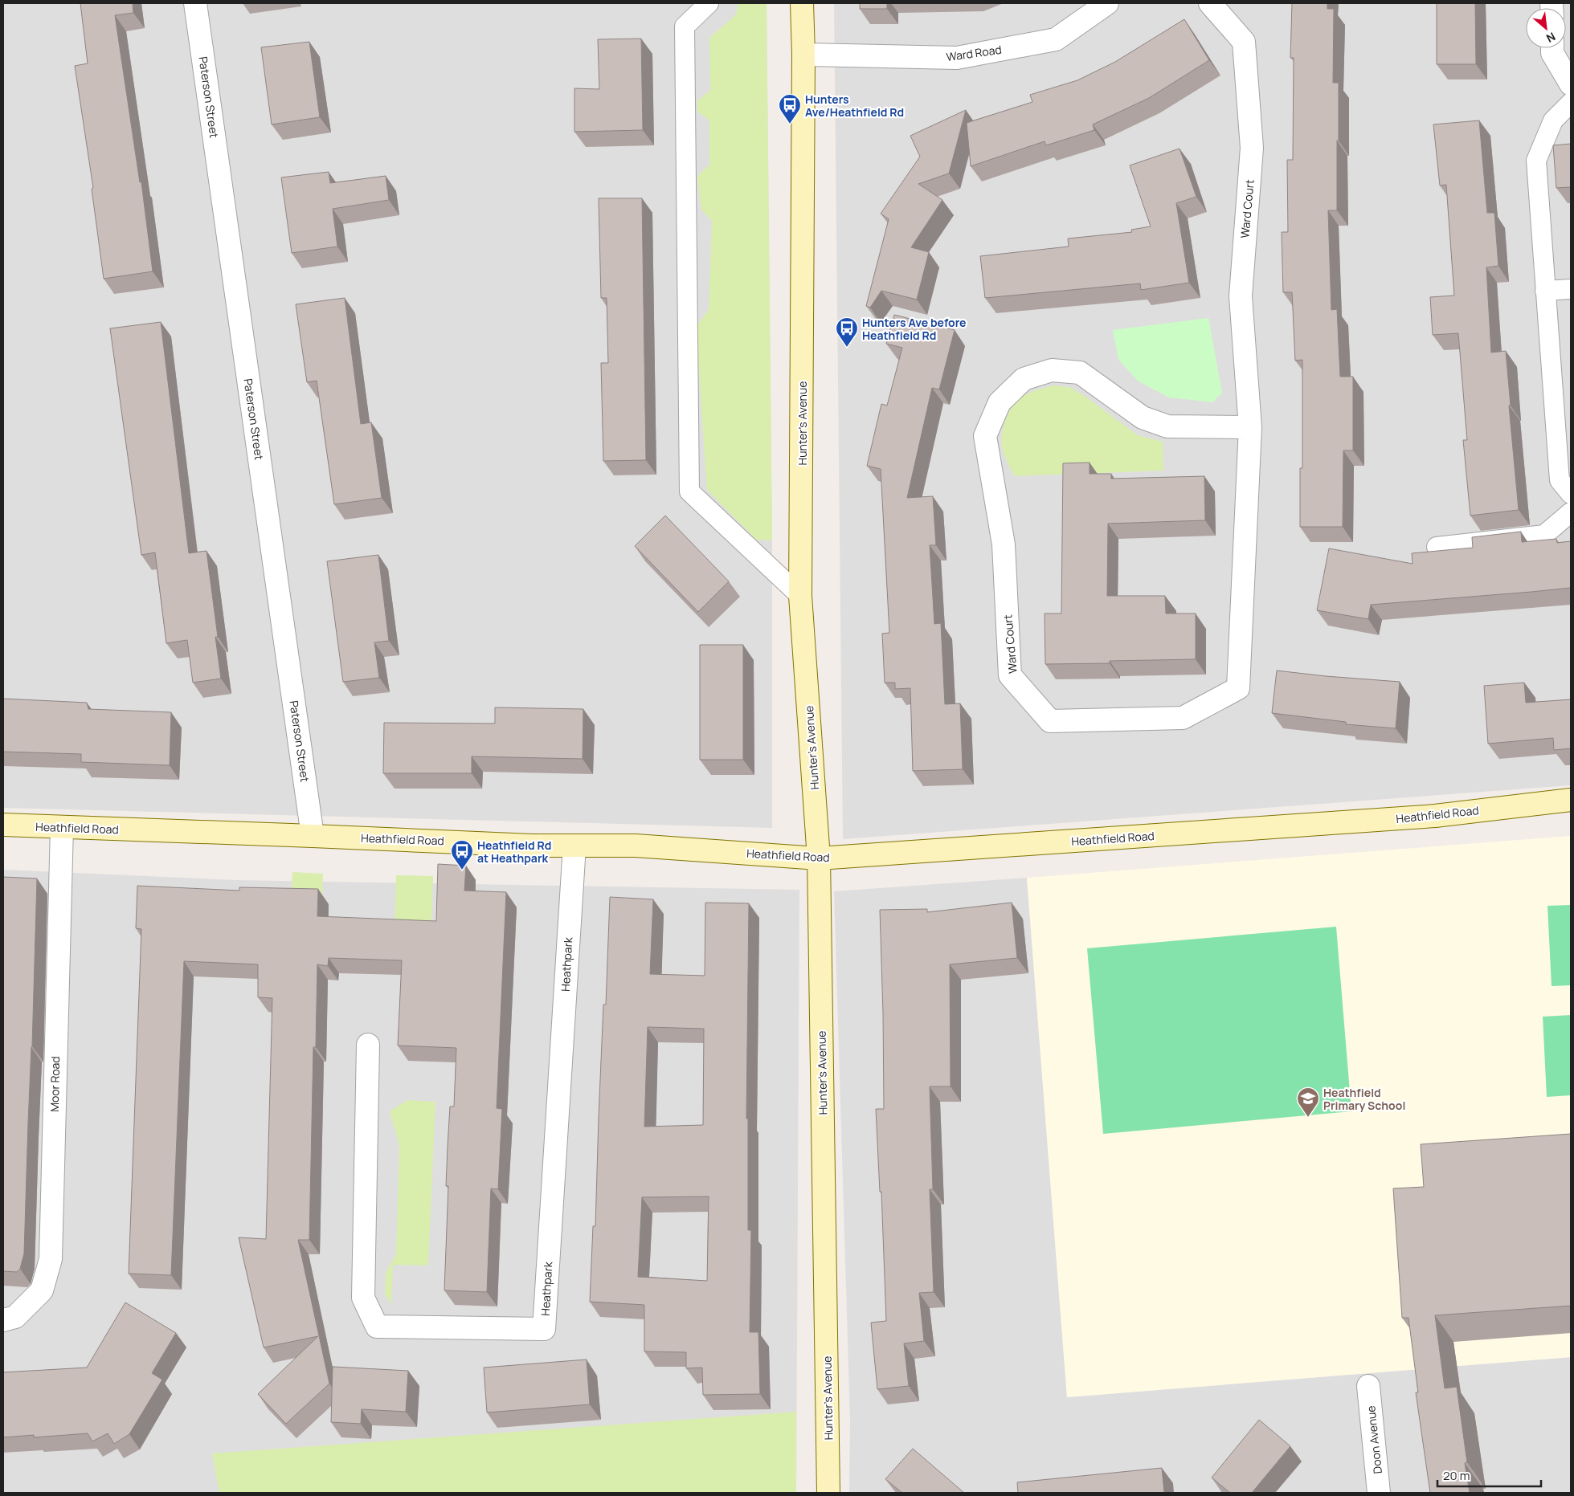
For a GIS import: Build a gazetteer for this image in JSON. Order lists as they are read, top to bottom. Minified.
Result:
{"streets":{"main road":["Hunter's Avenue","Heathfield Road"],"street":["Ward Road","Paterson Street","Ward Court","Heathpark","Moor Road","Doon Avenue"]},"crossings":[["Ward Road","Hunter's Avenue"],["Paterson Street","Heathfield Road"],["Hunter's Avenue","Heathfield Road"],["Heathfield Road","Heathpark"],["Heathfield Road","Moor Road"]],"places":{"bus stop":["Hunters Ave/Heathfield Rd","Hunters Ave before Heathfield Rd","Heathfield Rd at Heathpark"],"school or university":["Heathfield Primary School"]},"scale_bar":"20 m","north":"bottom right"}
